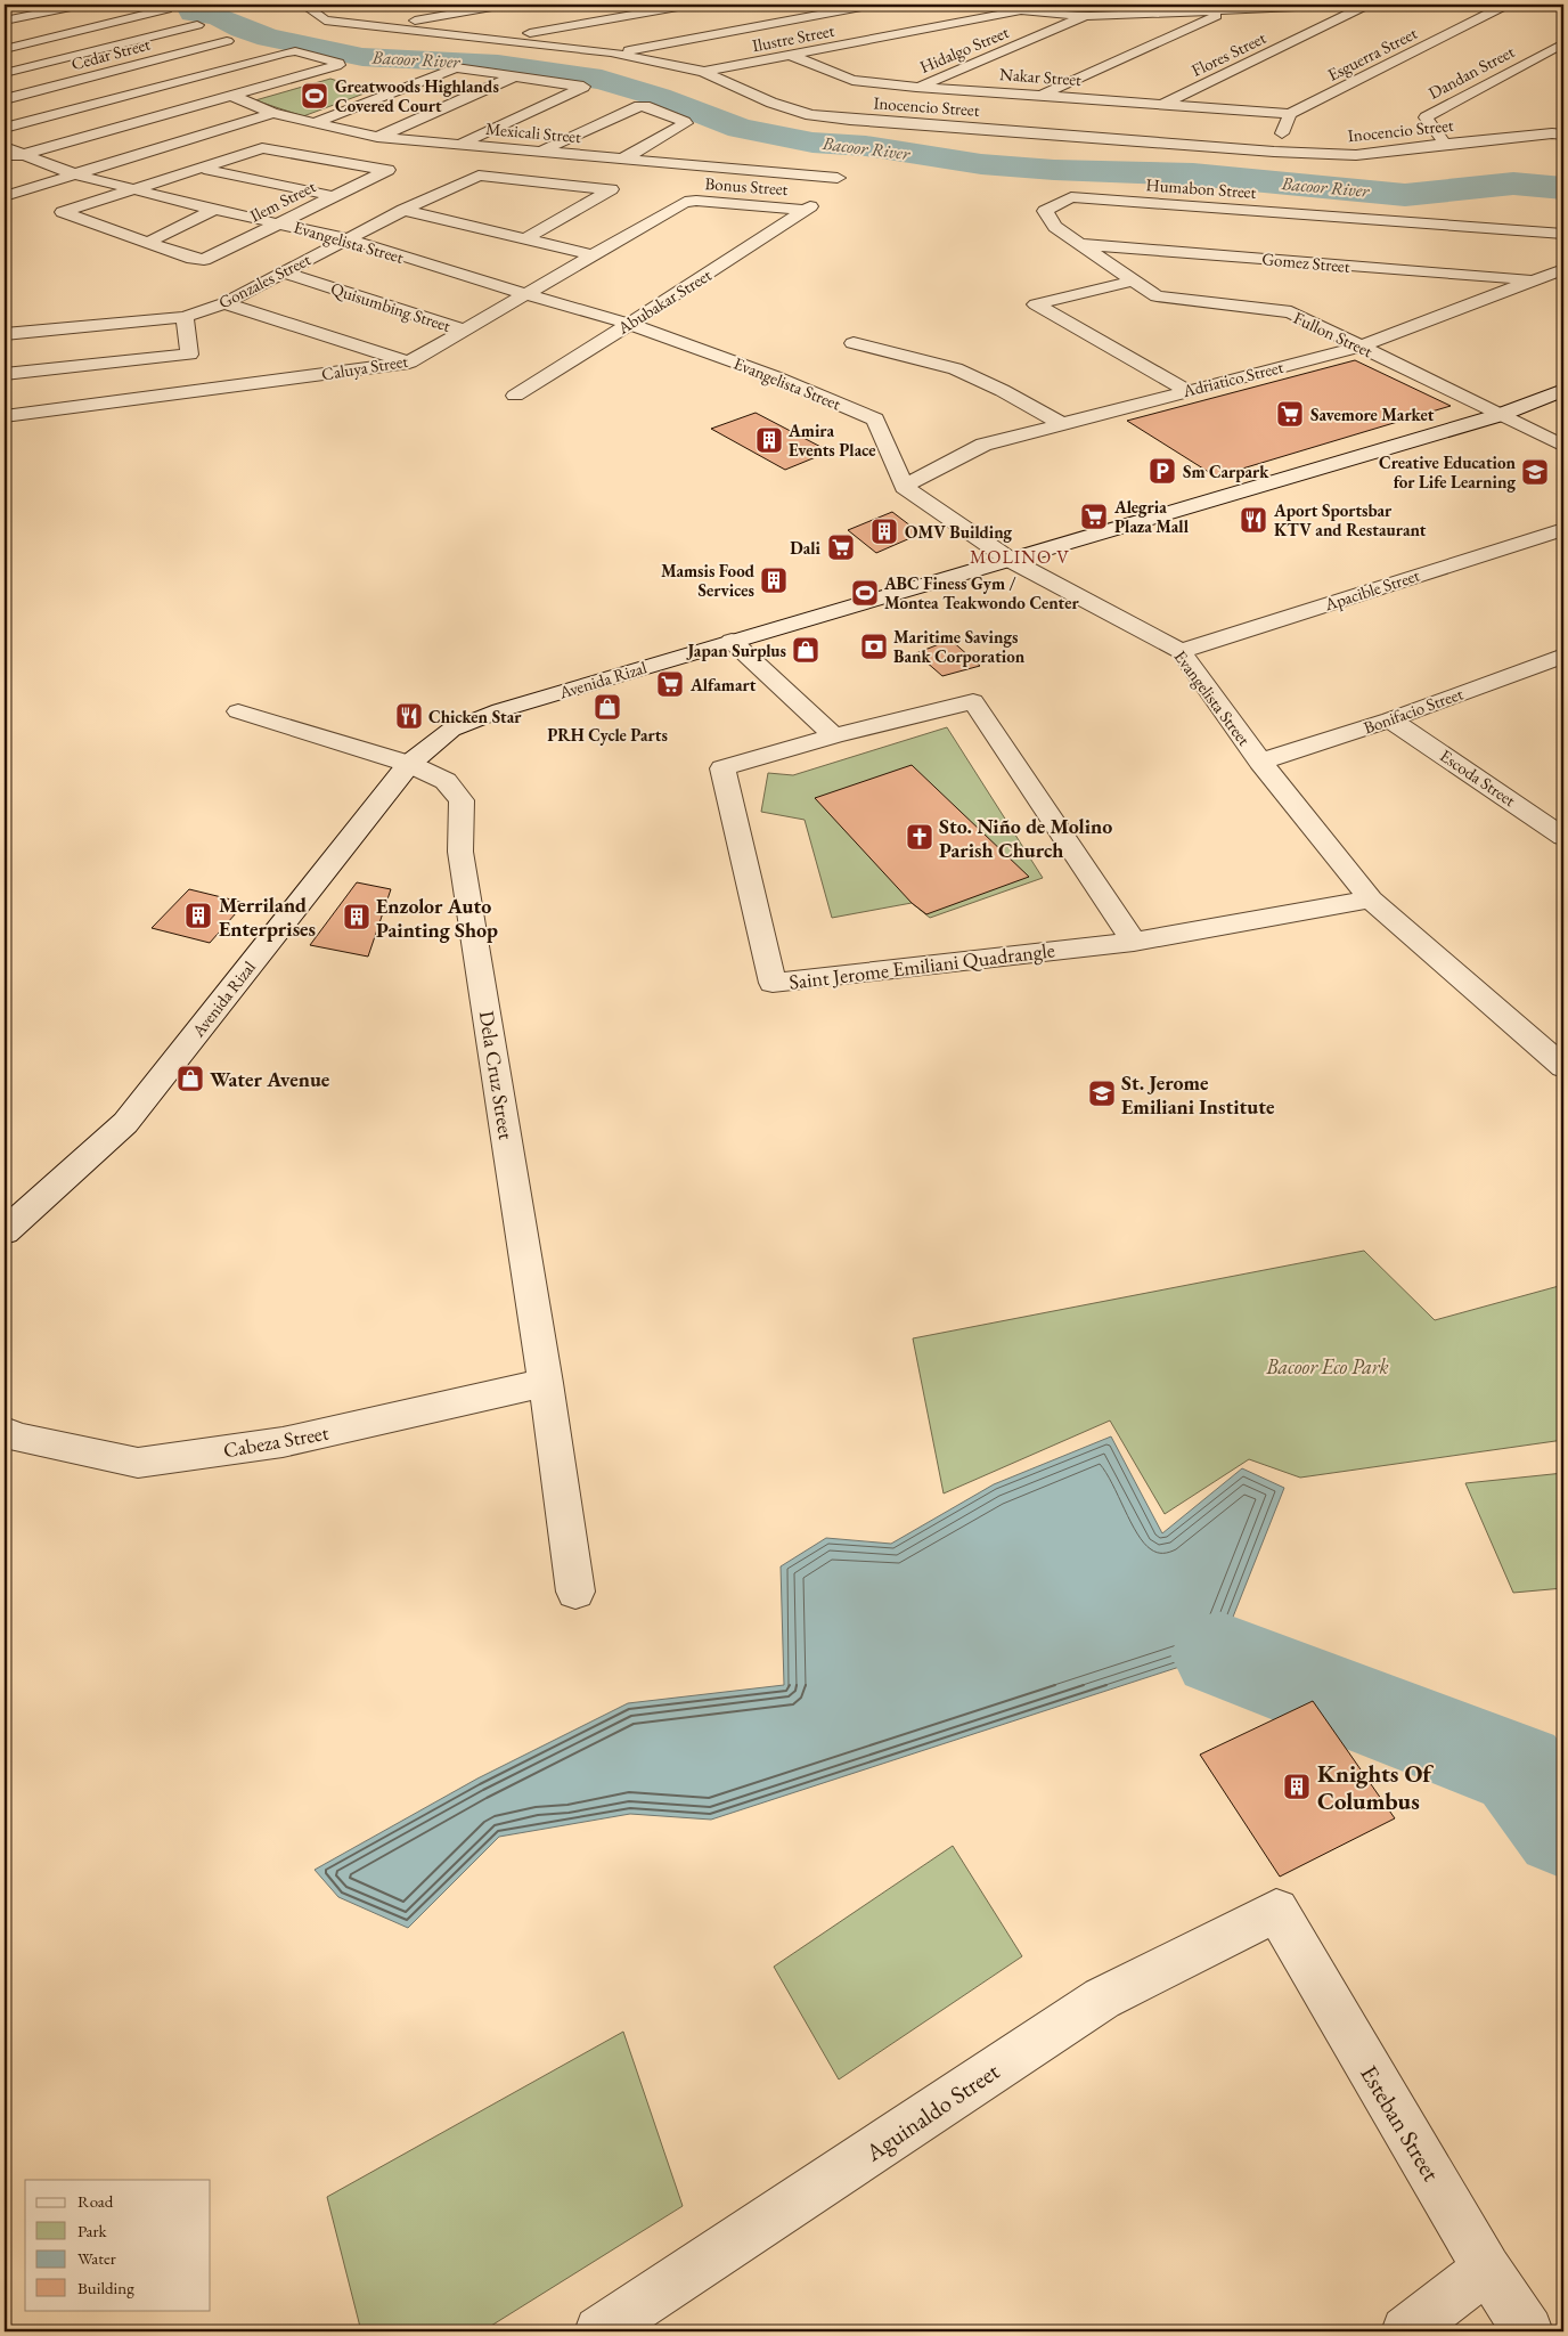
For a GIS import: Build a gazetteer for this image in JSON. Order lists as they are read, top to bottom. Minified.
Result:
{"streets":{"street":["Ilustre Street","Hidalgo Street","Cedar Street","Flores Street","Esguerra Street","Dandan Street","Nakar Street","Inocencio Street","Mexicali Street","Bonus Street","Humabon Street","Ilem Street","Evangelista Street","Gomez Street","Gonzales Street","Abubakar Street","Quisumbing Street","Fullon Street","Caluya Street","Adriatico Street","Apacible Street","Avenida Rizal","Bonifacio Street","Escoda Street","Saint Jerome Emiliani Quadrangle","Dela Cruz Street","Cabeza Street","Aguinaldo Street","Esteban Street"]},"crossings":[["Ilustre Street","Nakar Street"],["Ilustre Street","Inocencio Street"],["Hidalgo Street","Nakar Street"],["Flores Street","Nakar Street"],["Esguerra Street","Nakar Street"],["Dandan Street","Inocencio Street"],["Bonus Street","Abubakar Street"],["Bonus Street","Caluya Street"],["Humabon Street","Fullon Street"],["Ilem Street","Evangelista Street"],["Evangelista Street","Gonzales Street"],["Evangelista Street","Abubakar Street"],["Evangelista Street","Caluya Street"],["Evangelista Street","Adriatico Street"],["Evangelista Street","Apacible Street"],["Evangelista Street","Avenida Rizal"],["Evangelista Street","Bonifacio Street"],["Evangelista Street","Saint Jerome Emiliani Quadrangle"],["Gomez Street","Fullon Street"],["Gomez Street","Adriatico Street"],["Gonzales Street","Quisumbing Street"],["Quisumbing Street","Caluya Street"],["Fullon Street","Adriatico Street"],["Fullon Street","Avenida Rizal"],["Avenida Rizal","Dela Cruz Street"],["Bonifacio Street","Escoda Street"],["Dela Cruz Street","Cabeza Street"],["Aguinaldo Street","Esteban Street"]],"districts":["MOLINO V"],"water":["Bacoor River"],"parks":["Bacoor Eco Park"],"places":{"sports":["Greatwoods Highlands Covered Court","ABC Finess Gym / Montea Teakwondo Center"],"supermarket":["Savemore Market","Alegria Plaza Mall","Dali","Alfamart"],"building":["Amira Events Place","OMV Building","Mamsis Food Services","Merriland Enterprises","Enzolor Auto Painting Shop","Knights Of Columbus"],"parking":["Sm Carpark"],"school or university":["Creative Education for Life Learning","St. Jerome Emiliani Institute"],"restaurant":["Aport Sportsbar KTV and Restaurant","Chicken Star"],"bank":["Maritime Savings Bank Corporation"],"shop":["Japan Surplus","PRH Cycle Parts","Water Avenue"],"church":["Sto. Niño de Molino Parish Church"]},"legend":["Road","Park","Water","Building"]}
